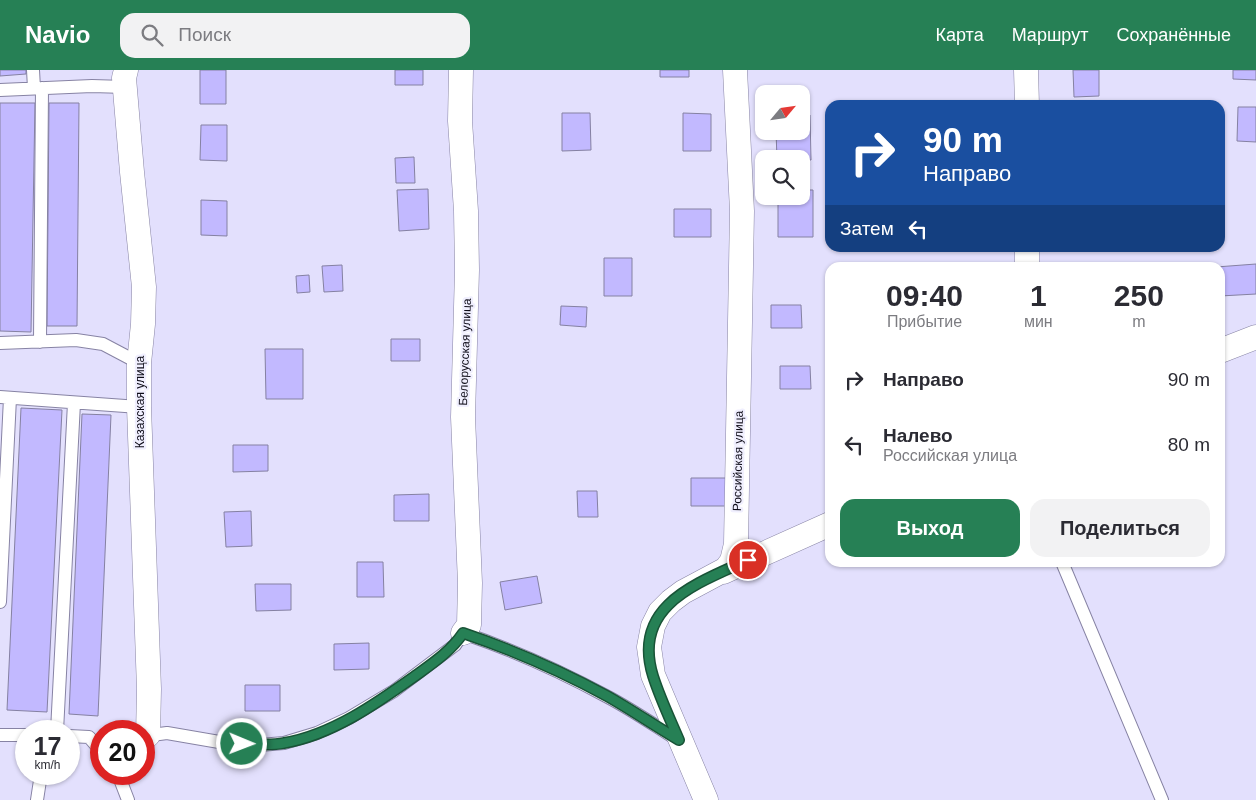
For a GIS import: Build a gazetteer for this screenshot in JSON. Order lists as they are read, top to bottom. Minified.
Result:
{"streets":{"street":["Белорусская улица","Казахская улица","Российская улица"]},"north":"top right","page":{"header":"Navio","search":"Поиск","nav":["Карта","Маршрут","Сохранённые"],"turn":["90 m","Направо"],"then":"Затем","eta":["09:40","Прибытие","1","мин","250","m"],"list":[{"name":"Направо","value":"90 m"},{"name":"Налево","note":"Российская улица","value":"80 m"}],"buttons":["Выход","Поделиться"],"speed":"17 km/h","limit":"20"}}
